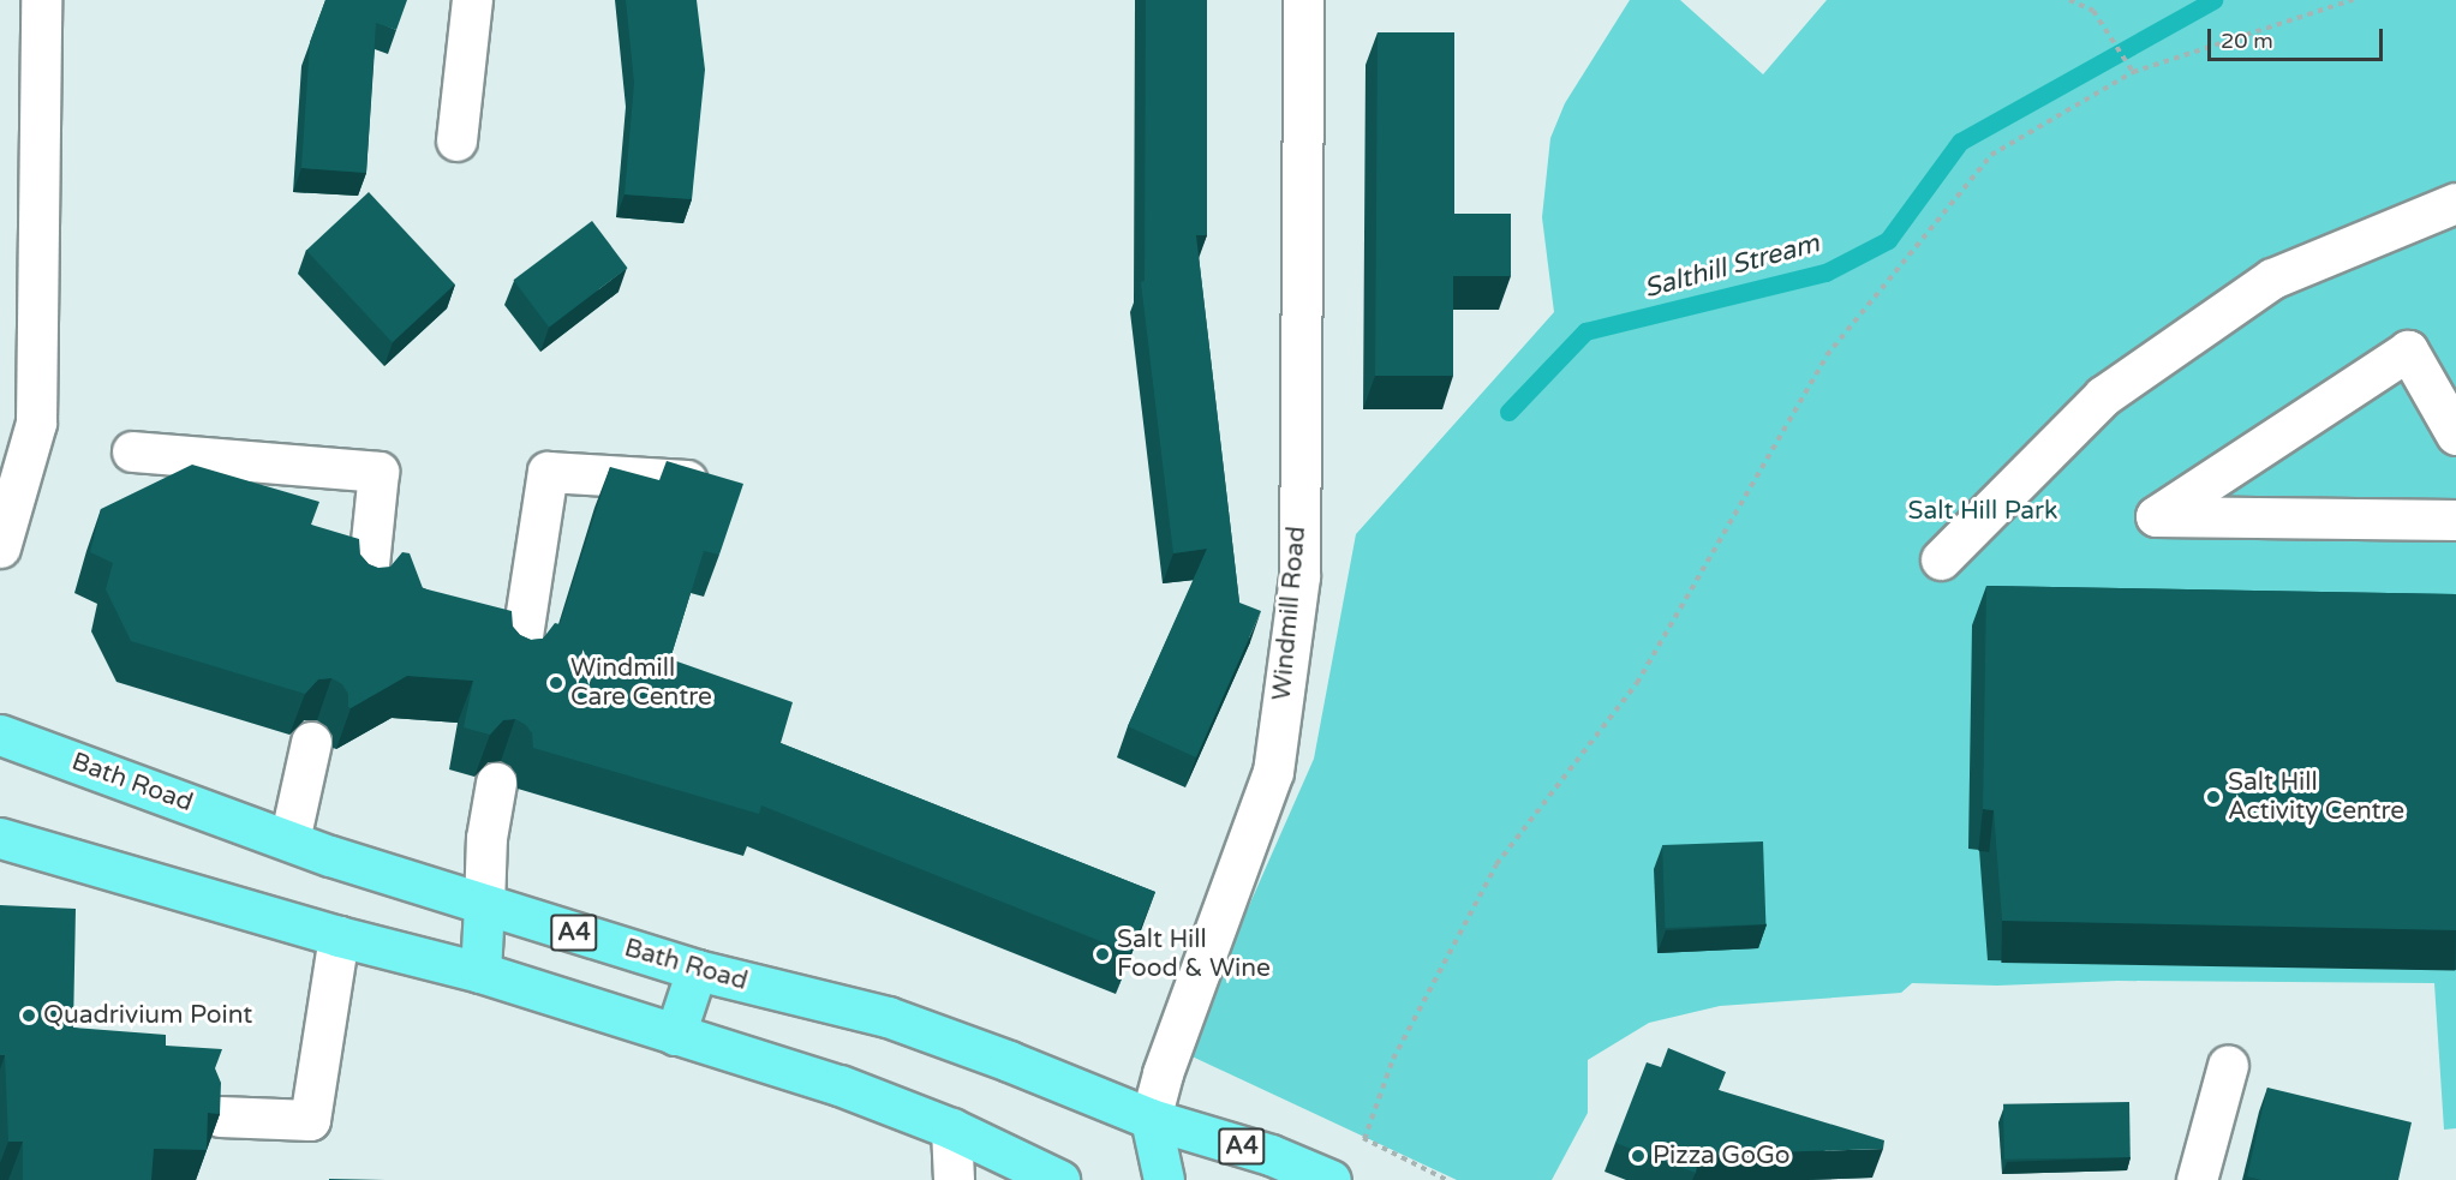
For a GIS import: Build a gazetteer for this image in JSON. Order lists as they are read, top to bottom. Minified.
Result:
{"streets":{"main road":["Bath Road","A4"],"street":["Windmill Road"]},"crossings":[["Windmill Road","Bath Road"]],"water":["Salthill Stream"],"parks":["Salt Hill Park"],"places":["Windmill Care Centre","Salt Hill Activity Centre","Salt Hill Food & Wine","Quadrivium Point","Pizza GoGo"],"scale_bar":"20 m"}
